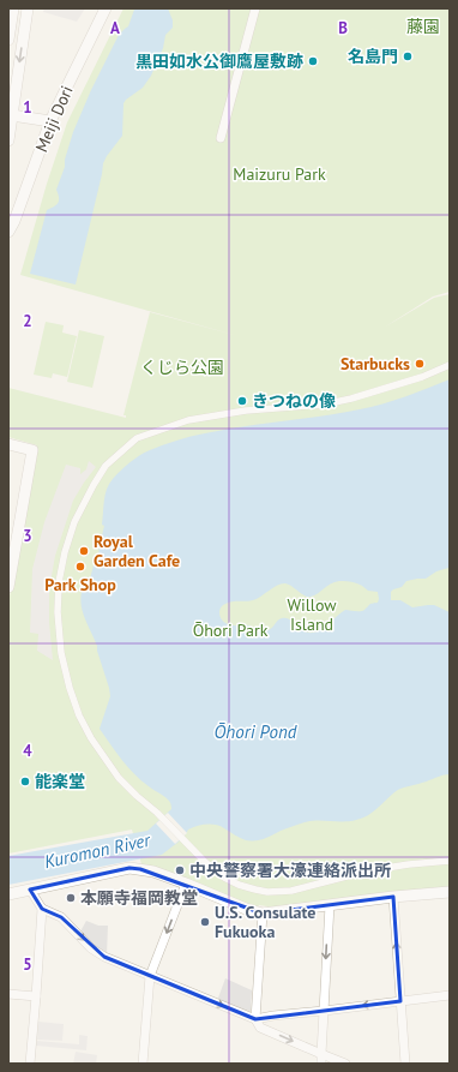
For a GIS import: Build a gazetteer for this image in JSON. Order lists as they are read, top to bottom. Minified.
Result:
{"streets":{"street":["Meiji Dori"]},"water":["Ōhori Pond","Kuromon River"],"parks":["藤園","Maizuru Park","くじら公園","Willow Island","Ōhori Park"],"places":["名島門","黒田如水公御鷹屋敷跡","Starbucks","きつねの像","Royal Garden Cafe","Park Shop","能楽堂","中央警察署大濠連絡派出所","本願寺福岡教堂","U.S. Consulate Fukuoka"],"grid":{"columns":["A","B"],"rows":["1","2","3","4","5"]}}
